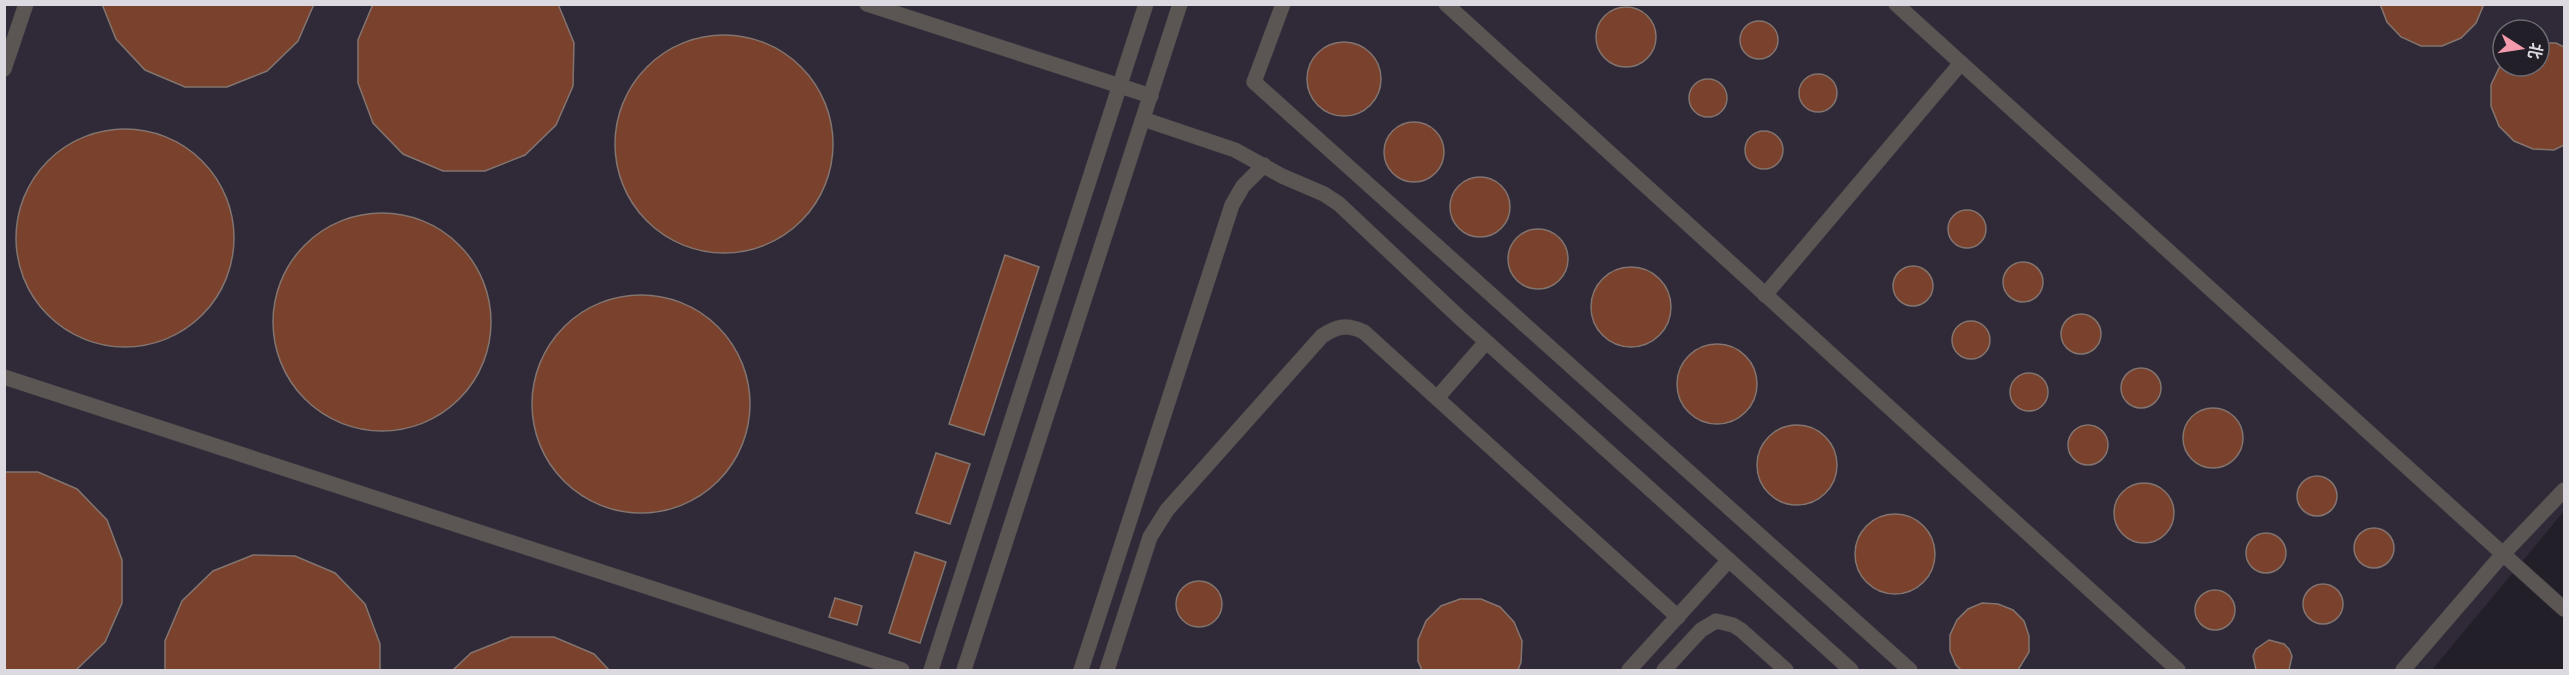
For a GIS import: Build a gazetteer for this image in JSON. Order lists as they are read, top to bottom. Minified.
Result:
{"north":"right"}
